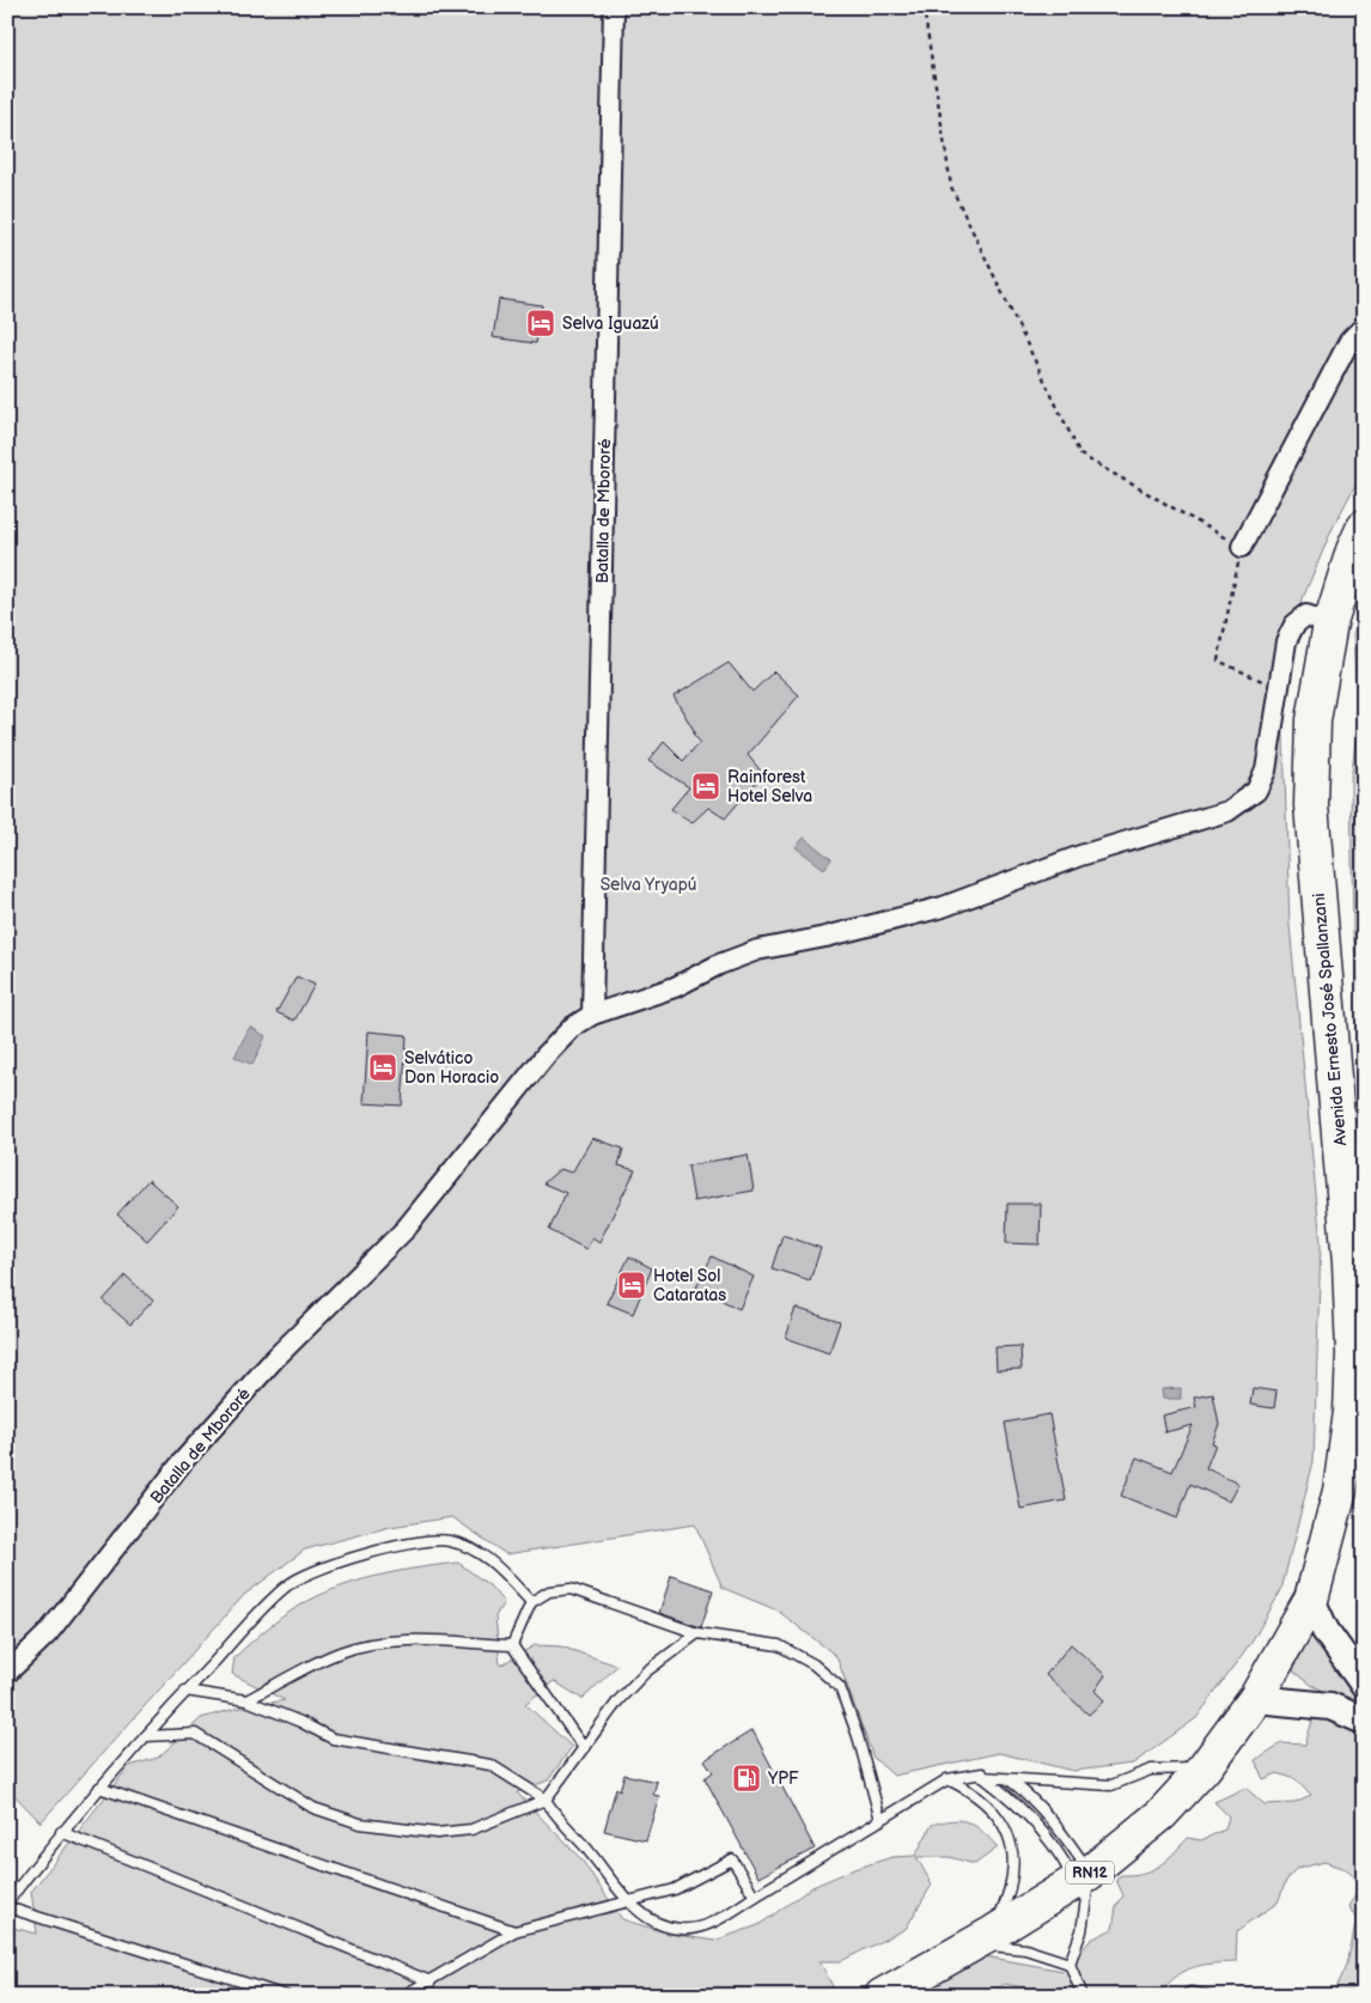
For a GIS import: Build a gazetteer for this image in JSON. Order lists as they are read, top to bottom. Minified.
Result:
{"streets":{"highway":["Avenida Ernesto José Spallanzani","RN12"],"street":["Batalla de Mbororé"]},"crossings":[["Batalla de Mbororé","Avenida Ernesto José Spallanzani"]],"parks":["Selva Yryapú"],"places":{"hotel":["Selva Iguazú","Rainforest Hotel Selva","Selvático Don Horacio","Hotel Sol Cataratas"],"fuel station":["YPF"]}}
